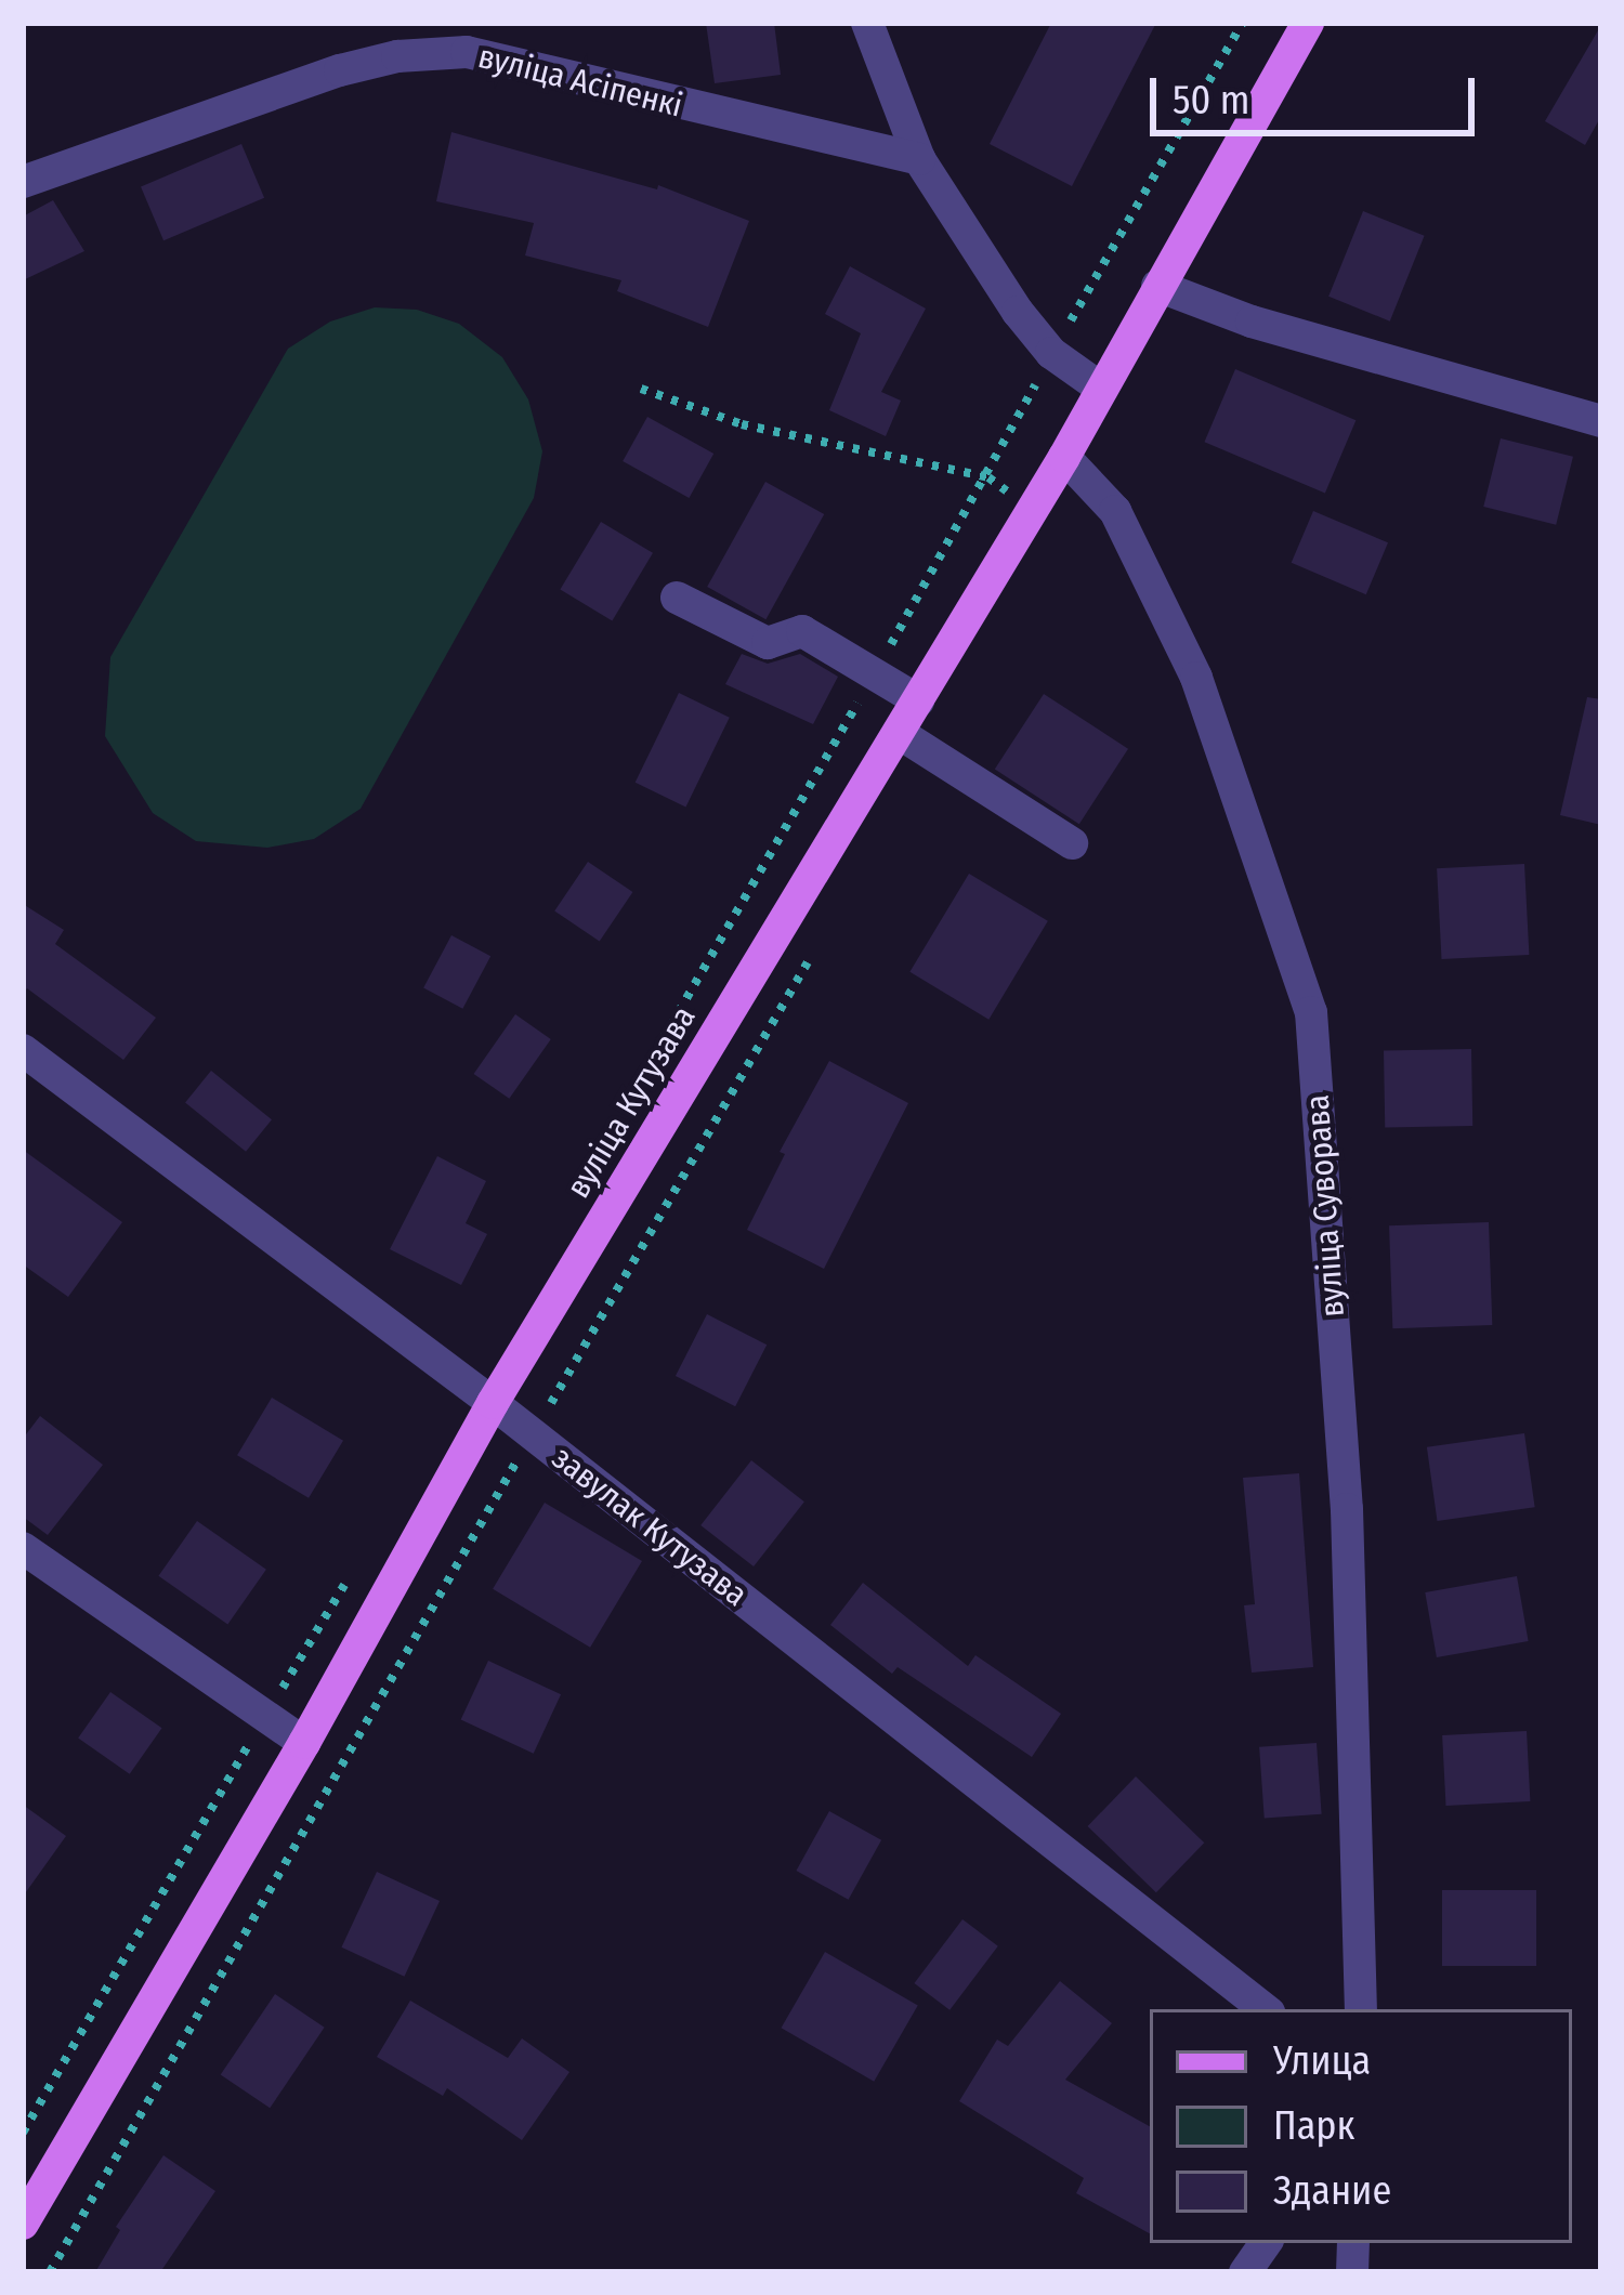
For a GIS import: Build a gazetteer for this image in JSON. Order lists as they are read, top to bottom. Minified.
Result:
{"streets":{"main road":["вуліца Кутузава"],"street":["вуліца Асіпенкі","вуліца Суворава","завулак Кутузава"]},"crossings":[["вуліца Кутузава","вуліца Суворава"],["вуліца Кутузава","завулак Кутузава"]],"legend":["Улица","Парк","Здание"],"scale_bar":"50 m"}
